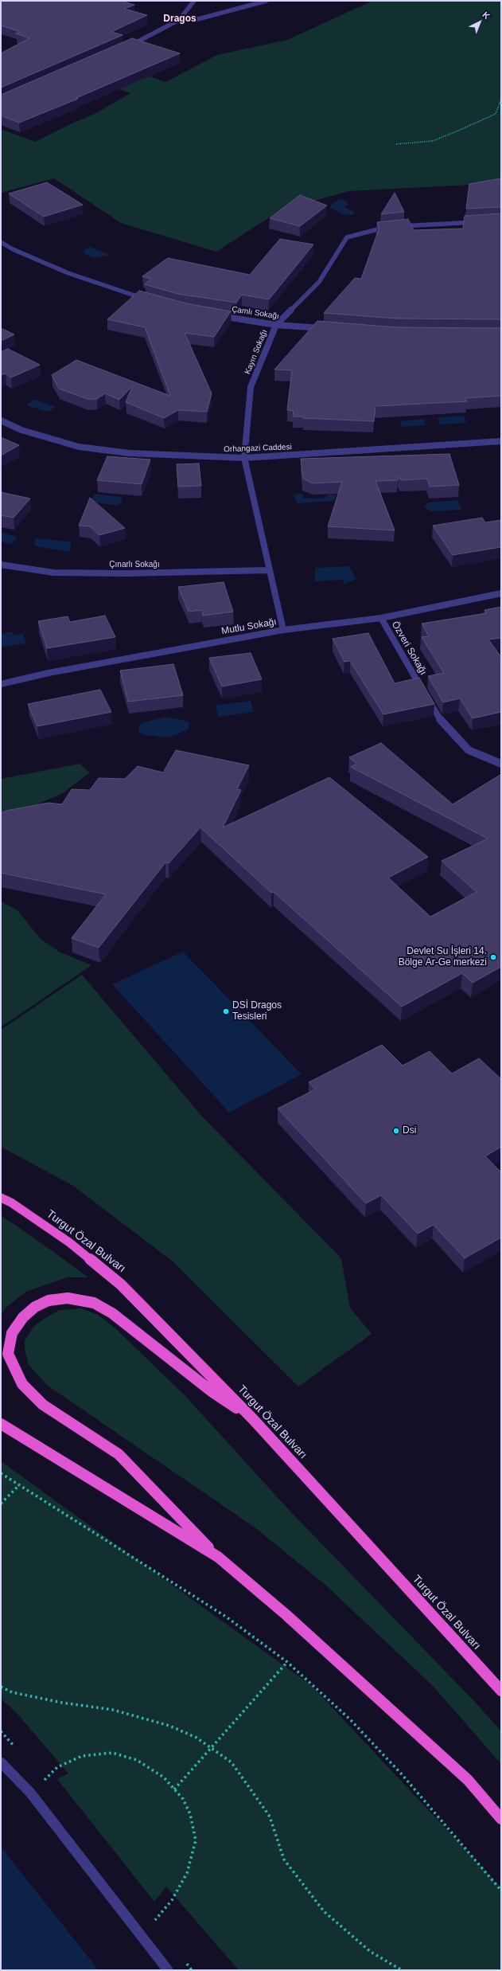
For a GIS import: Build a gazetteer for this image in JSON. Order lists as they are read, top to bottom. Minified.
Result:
{"streets":{"highway":["Turgut Özal Bulvarı"],"street":["Çamlı Sokağı","Kayın Sokağı","Orhangazi Caddesi","Çınarlı Sokağı","Mutlu Sokağı","Özveri Sokağı"]},"crossings":[["Çamlı Sokağı","Kayın Sokağı"],["Kayın Sokağı","Orhangazi Caddesi"],["Kayın Sokağı","Çınarlı Sokağı"],["Kayın Sokağı","Mutlu Sokağı"],["Mutlu Sokağı","Özveri Sokağı"]],"districts":["Dragos"],"places":["Devlet Su İşleri 14. Bölge Ar-Ge merkezi","DSİ Dragos Tesisleri","Dsi"],"north":"top right"}
